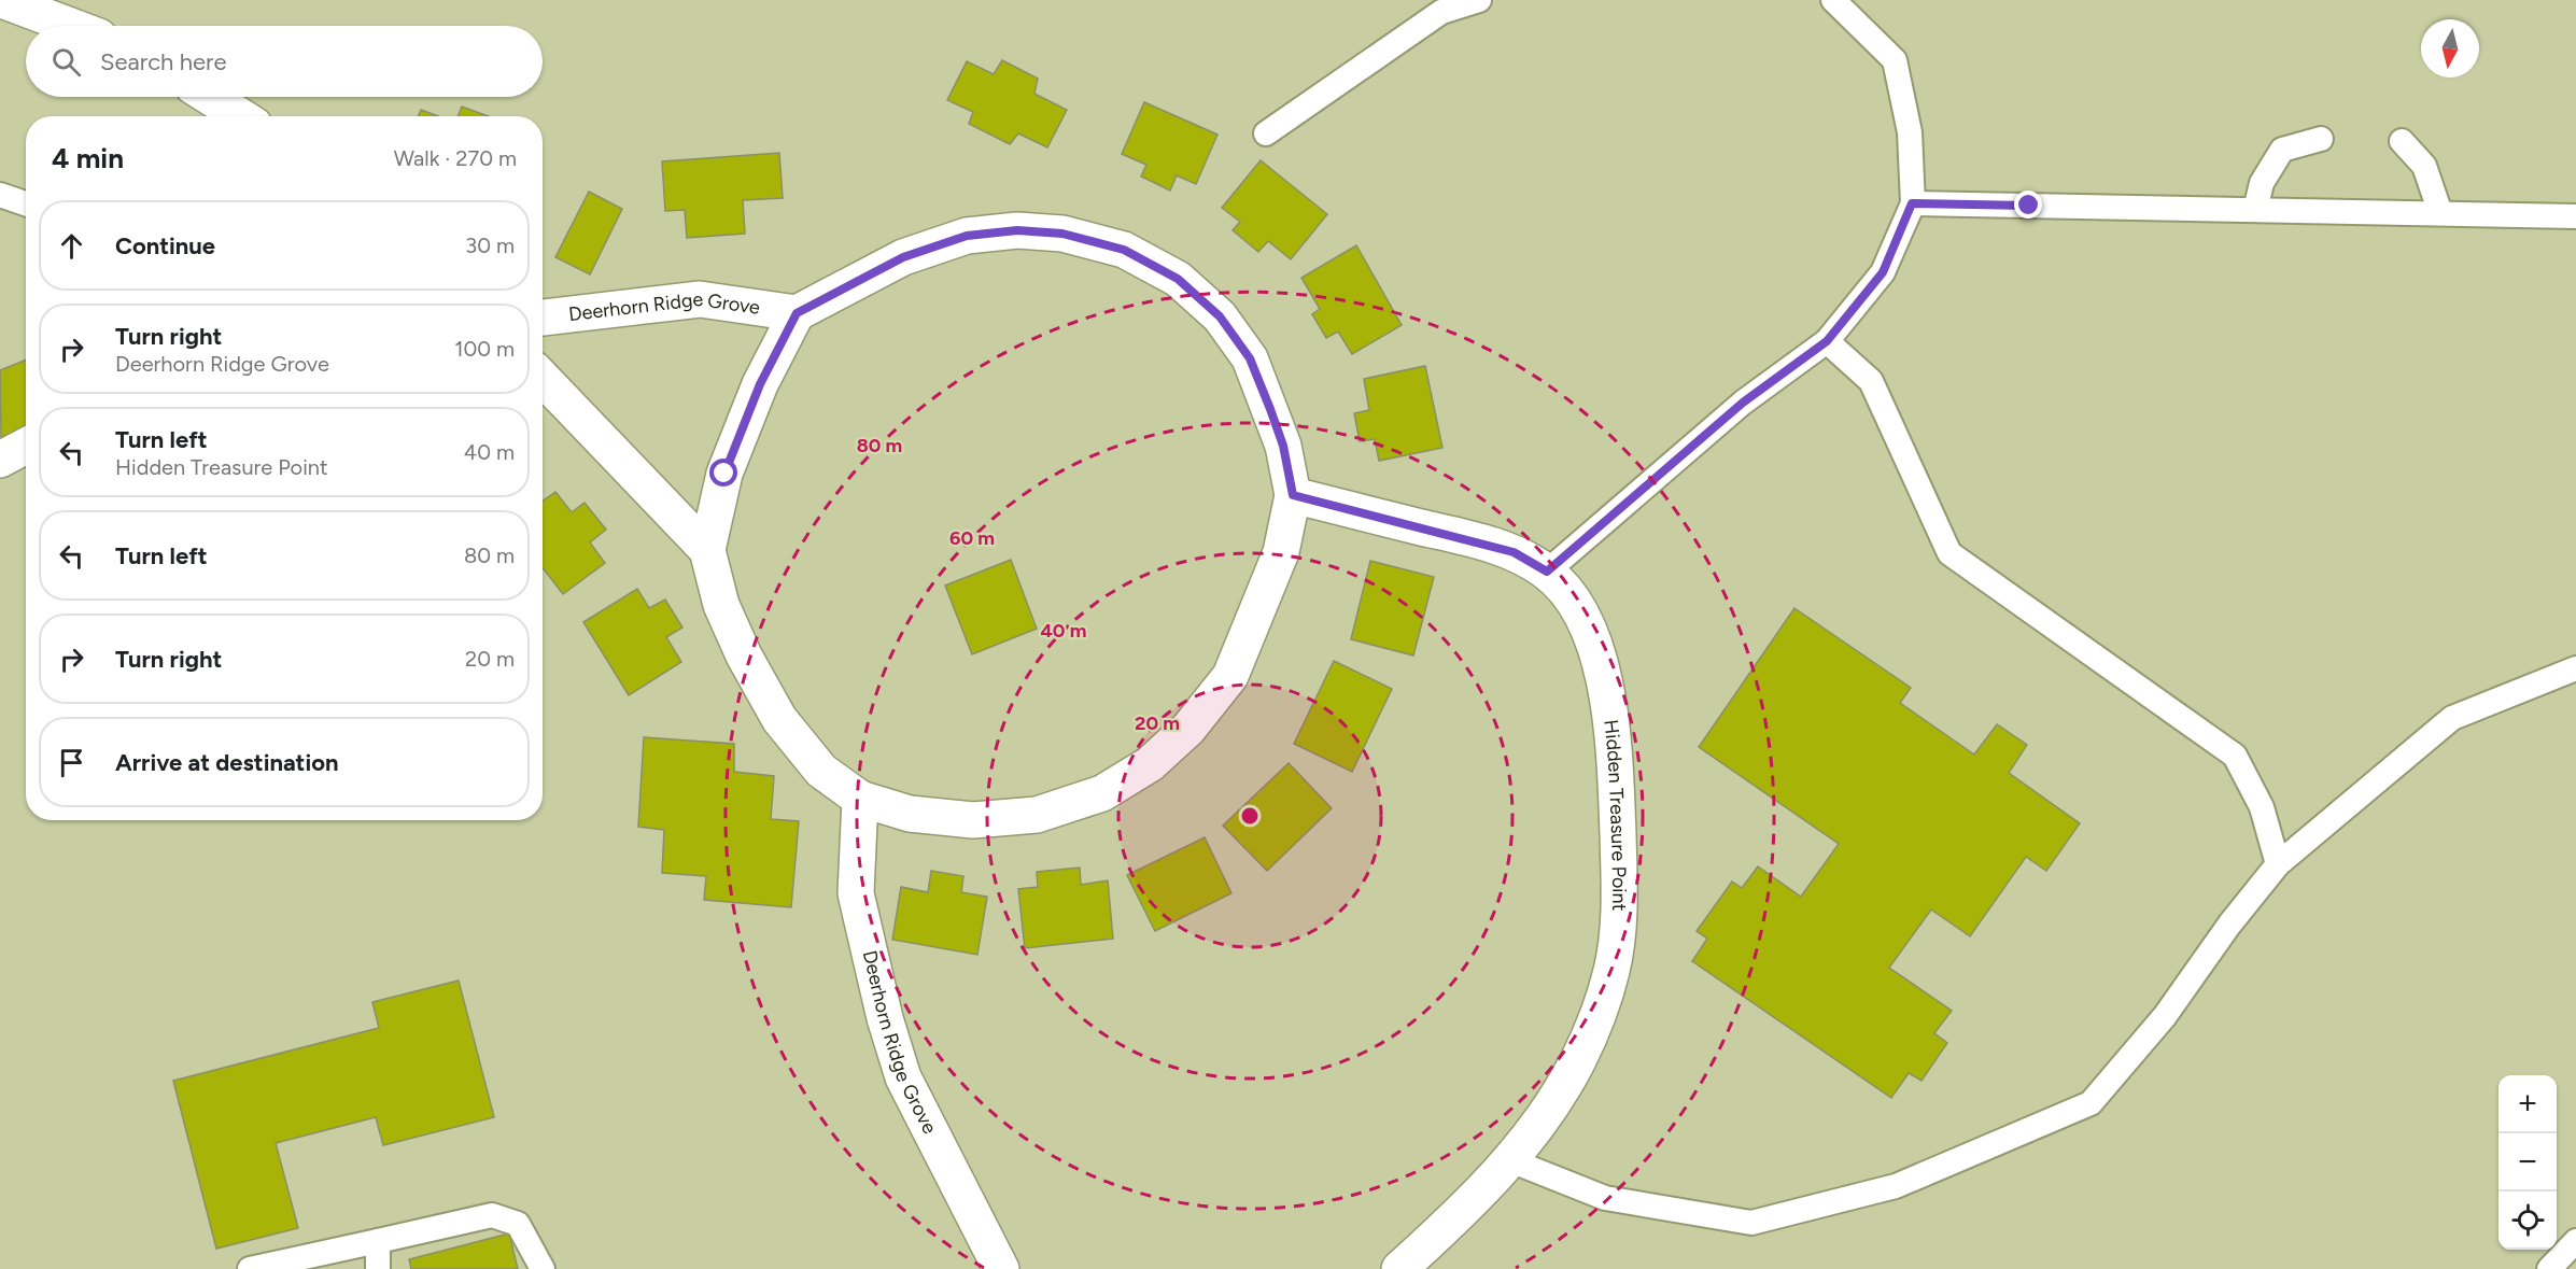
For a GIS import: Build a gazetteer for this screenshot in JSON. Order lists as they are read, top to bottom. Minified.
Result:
{"streets":{"street":["Deerhorn Ridge Grove","Hidden Treasure Point"]},"north":"bottom","page":{"search":"Search here","heading":["4 min","Walk · 270 m"],"list":[["Continue","30 m"],["Turn right","Deerhorn Ridge Grove","100 m"],["Turn left","Hidden Treasure Point","40 m"],["Turn left","80 m"],["Turn right","20 m"],"Arrive at destination"],"map_buttons":["+","−"]},"rings":["80 m","60 m","40 m","20 m"]}
